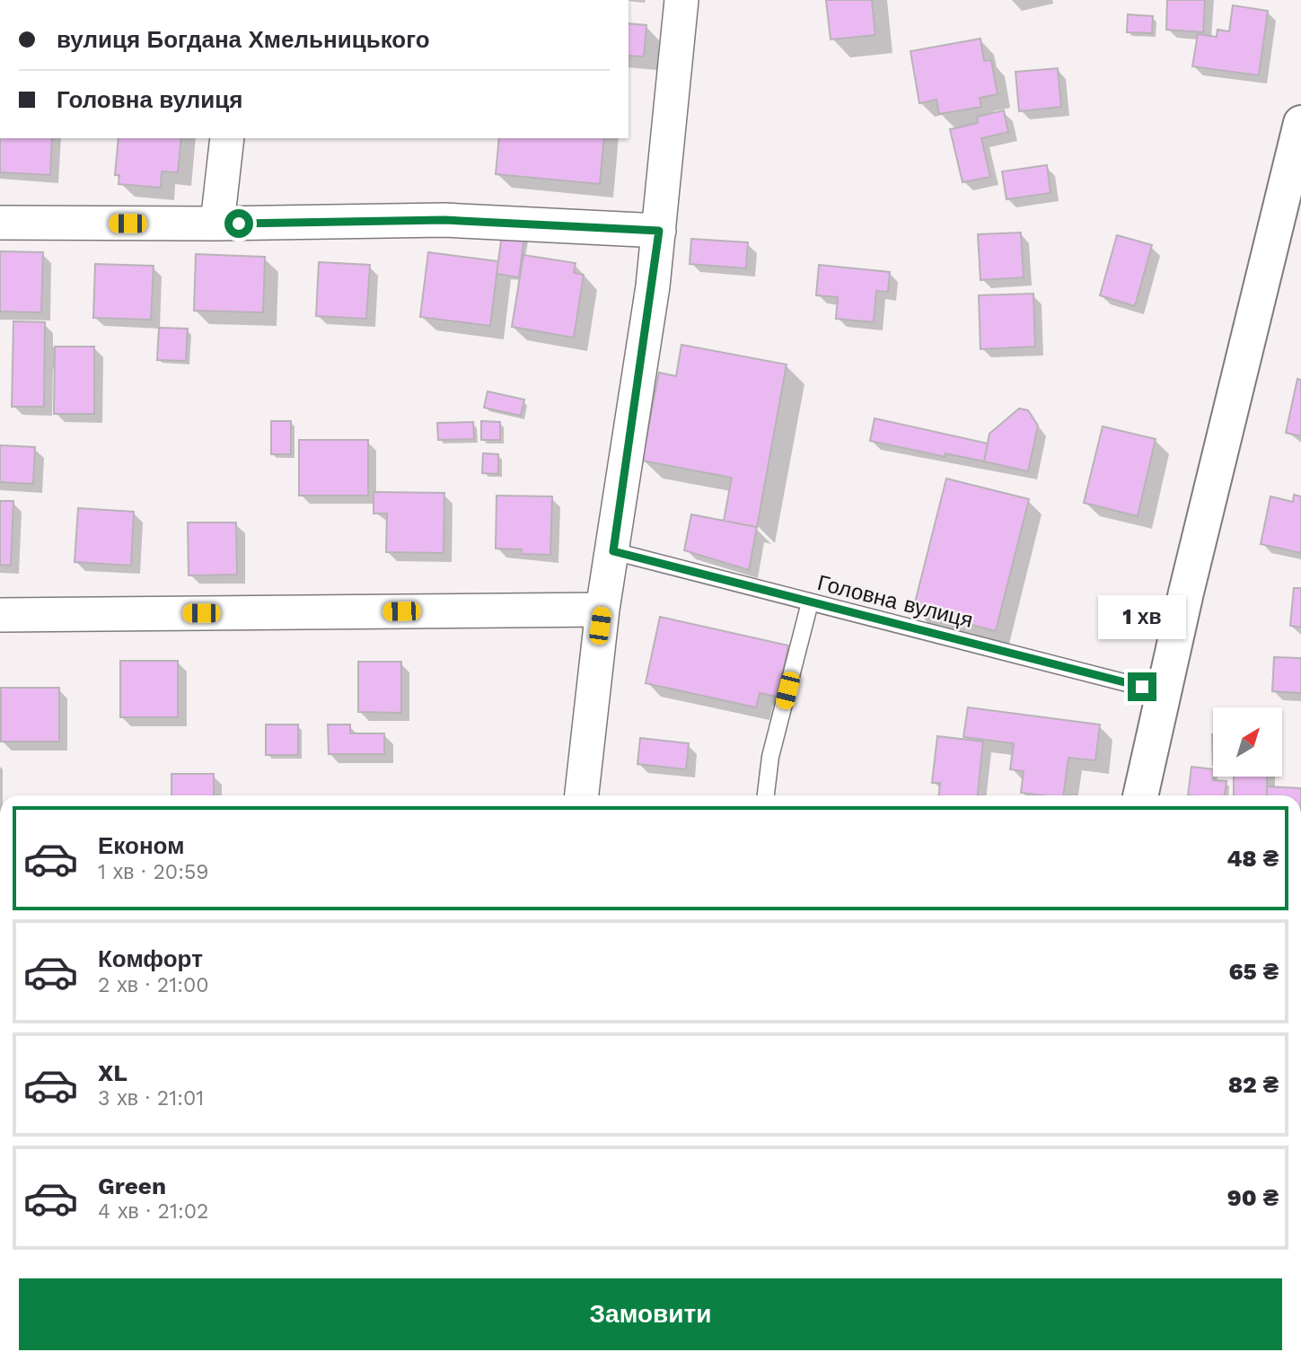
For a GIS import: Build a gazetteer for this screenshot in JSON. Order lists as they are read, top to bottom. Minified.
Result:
{"streets":{"lane":["Головна вулиця"]},"north":"top right","page":{"banner":["вулиця Богдана Хмельницького","Головна вулиця"],"bubble":"1 хв","list":[{"name":"Економ","note":"1 хв · 20:59","value":"48 ₴"},{"name":"Комфорт","note":"2 хв · 21:00","value":"65 ₴"},{"name":"XL","note":"3 хв · 21:01","value":"82 ₴"},{"name":"Green","note":"4 хв · 21:02","value":"90 ₴"}],"buttons":"Замовити"}}
